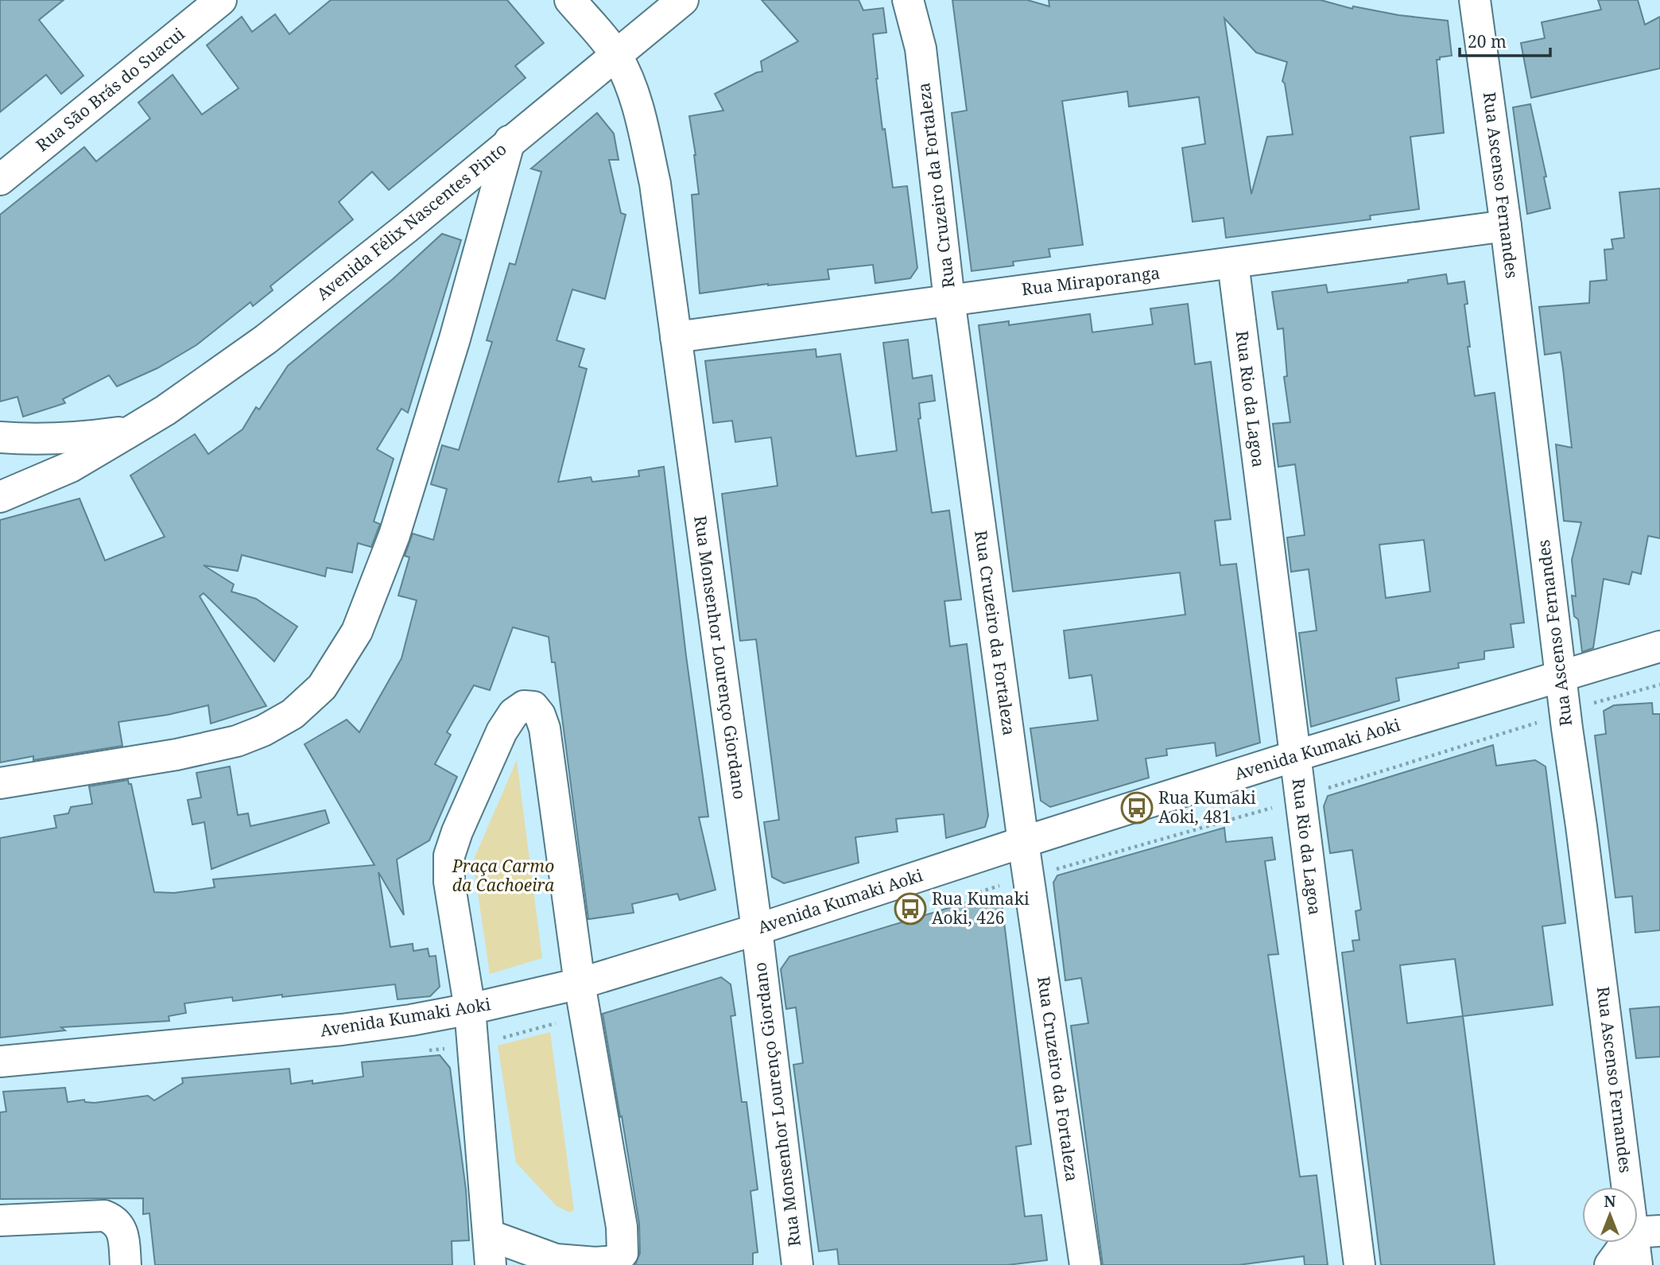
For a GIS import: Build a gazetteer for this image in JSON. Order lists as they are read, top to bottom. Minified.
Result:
{"streets":{"street":["Rua São Brás do Suacui","Rua Cruzeiro da Fortaleza","Rua Ascenso Fernandes","Avenida Félix Nascentes Pinto","Rua Miraporanga","Rua Rio da Lagoa","Rua Monsenhor Lourenço Giordano","Avenida Kumaki Aoki"]},"crossings":[["Rua Cruzeiro da Fortaleza","Rua Miraporanga"],["Rua Cruzeiro da Fortaleza","Avenida Kumaki Aoki"],["Rua Ascenso Fernandes","Rua Miraporanga"],["Rua Ascenso Fernandes","Avenida Kumaki Aoki"],["Avenida Félix Nascentes Pinto","Rua Monsenhor Lourenço Giordano"],["Rua Miraporanga","Rua Rio da Lagoa"],["Rua Miraporanga","Rua Monsenhor Lourenço Giordano"],["Rua Rio da Lagoa","Avenida Kumaki Aoki"],["Rua Monsenhor Lourenço Giordano","Avenida Kumaki Aoki"]],"parks":["Praça Carmo da Cachoeira"],"places":{"bus stop":["Rua Kumaki Aoki, 481","Rua Kumaki Aoki, 426"]},"scale_bar":"20 m","north":"top"}
